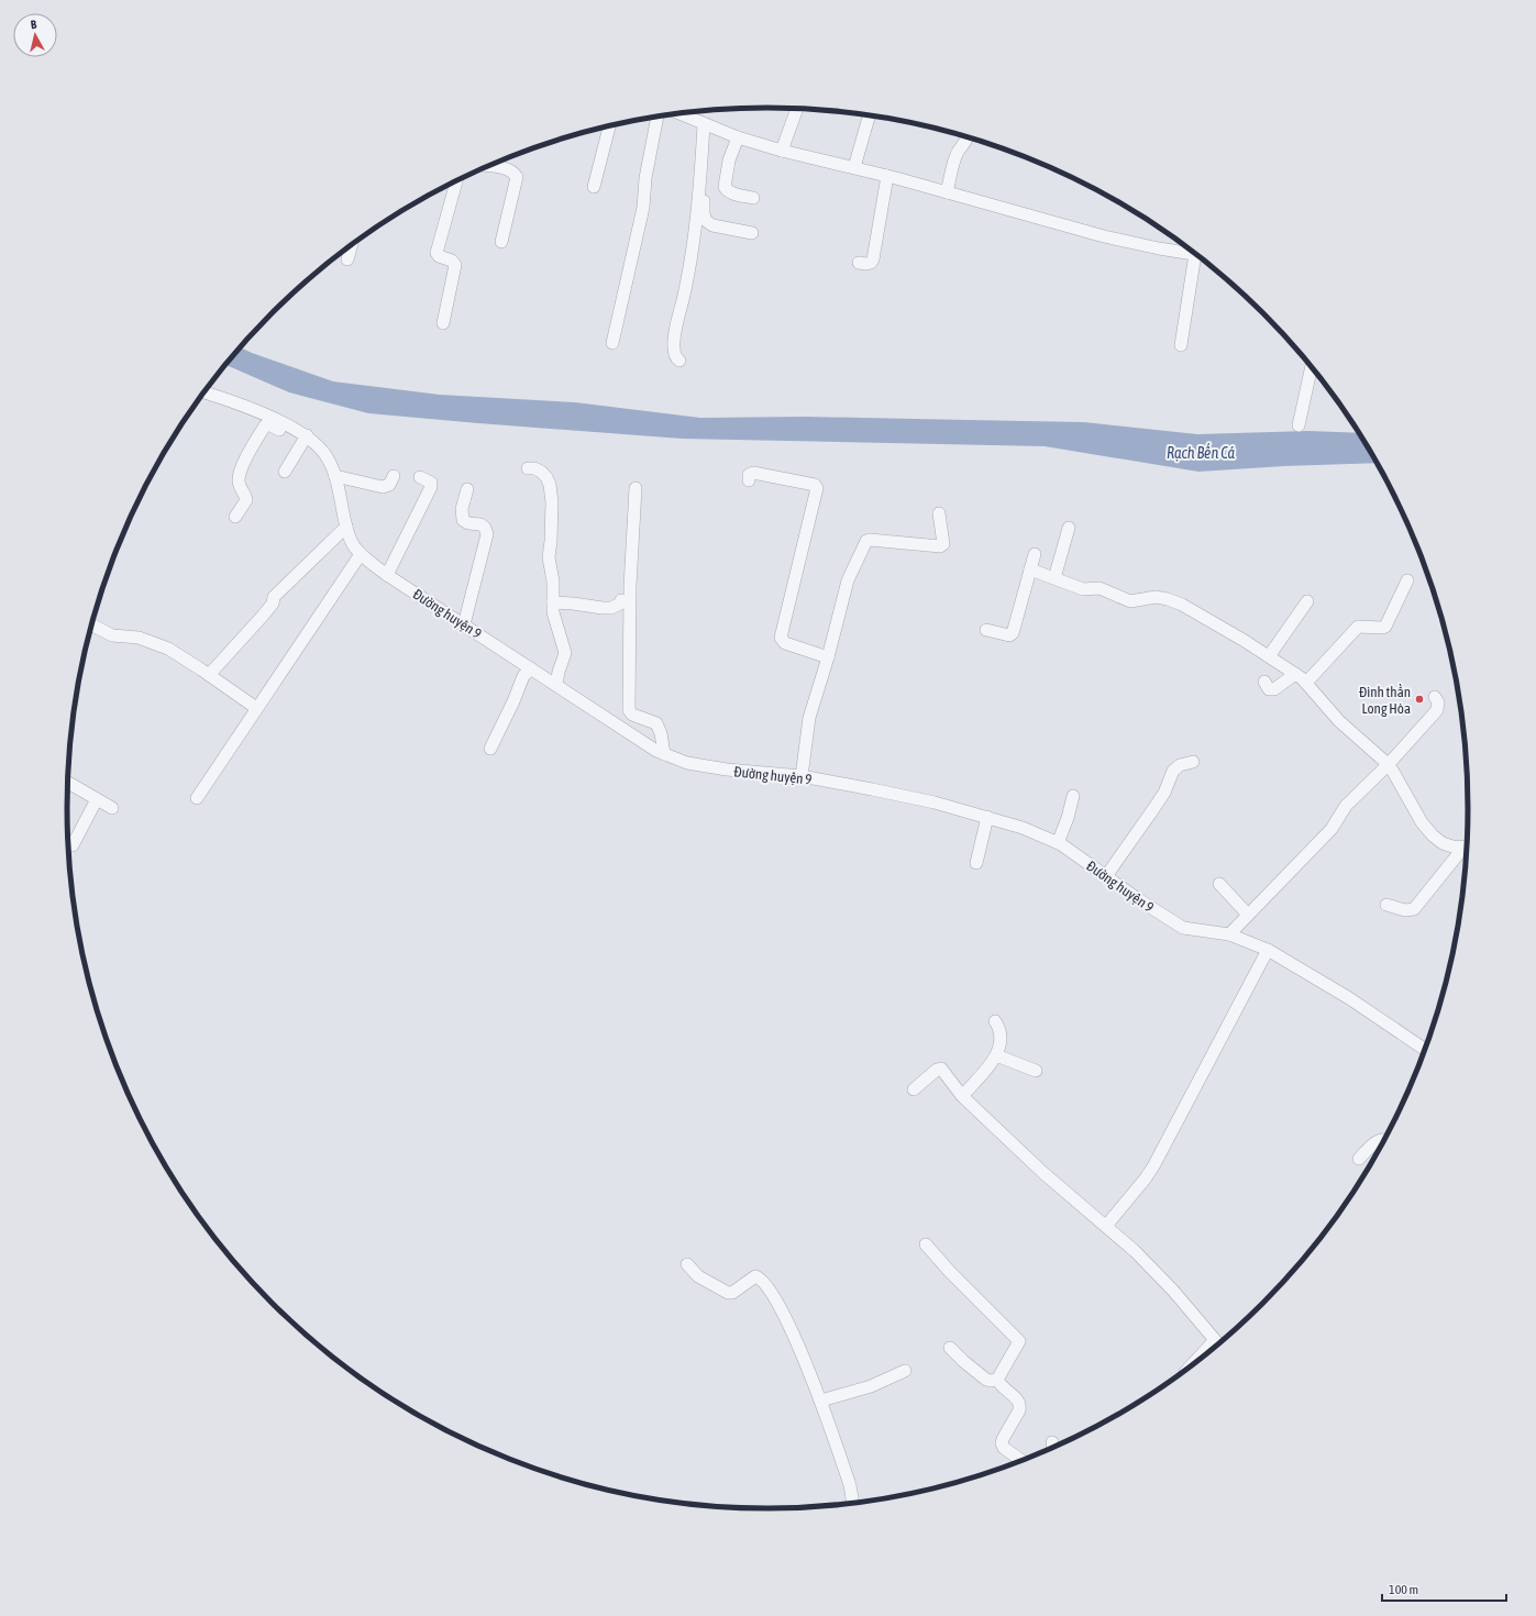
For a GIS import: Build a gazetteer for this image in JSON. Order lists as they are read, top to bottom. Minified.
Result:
{"streets":{"street":["Đường huyện 9"]},"water":["Rạch Bến Cá"],"places":["Đình thần Long Hòa"],"scale_bar":"100 m","north":"top"}
